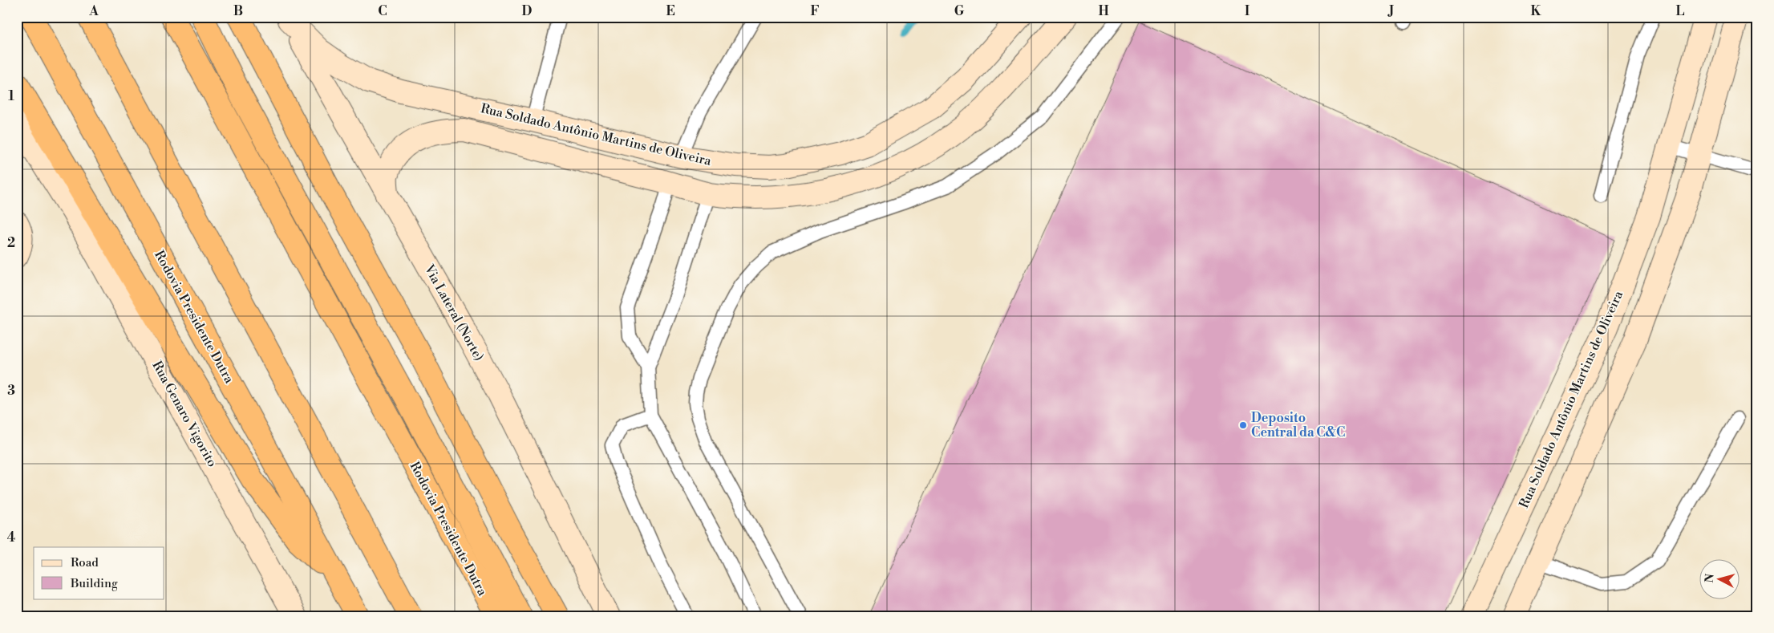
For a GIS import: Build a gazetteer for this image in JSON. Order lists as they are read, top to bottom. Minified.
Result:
{"streets":{"highway":["Rodovia Presidente Dutra"],"street":["Rua Soldado Antônio Martins de Oliveira","Via Lateral (Norte)","Rua Genaro Vigorito"]},"crossings":[["Rua Soldado Antônio Martins de Oliveira","Via Lateral (Norte)"]],"places":["Deposito Central da C&C"],"legend":["Road","Building"],"north":"left","grid":{"columns":["A","B","C","D","E","F","G","H","I","J","K","L"],"rows":["1","2","3","4"]}}
